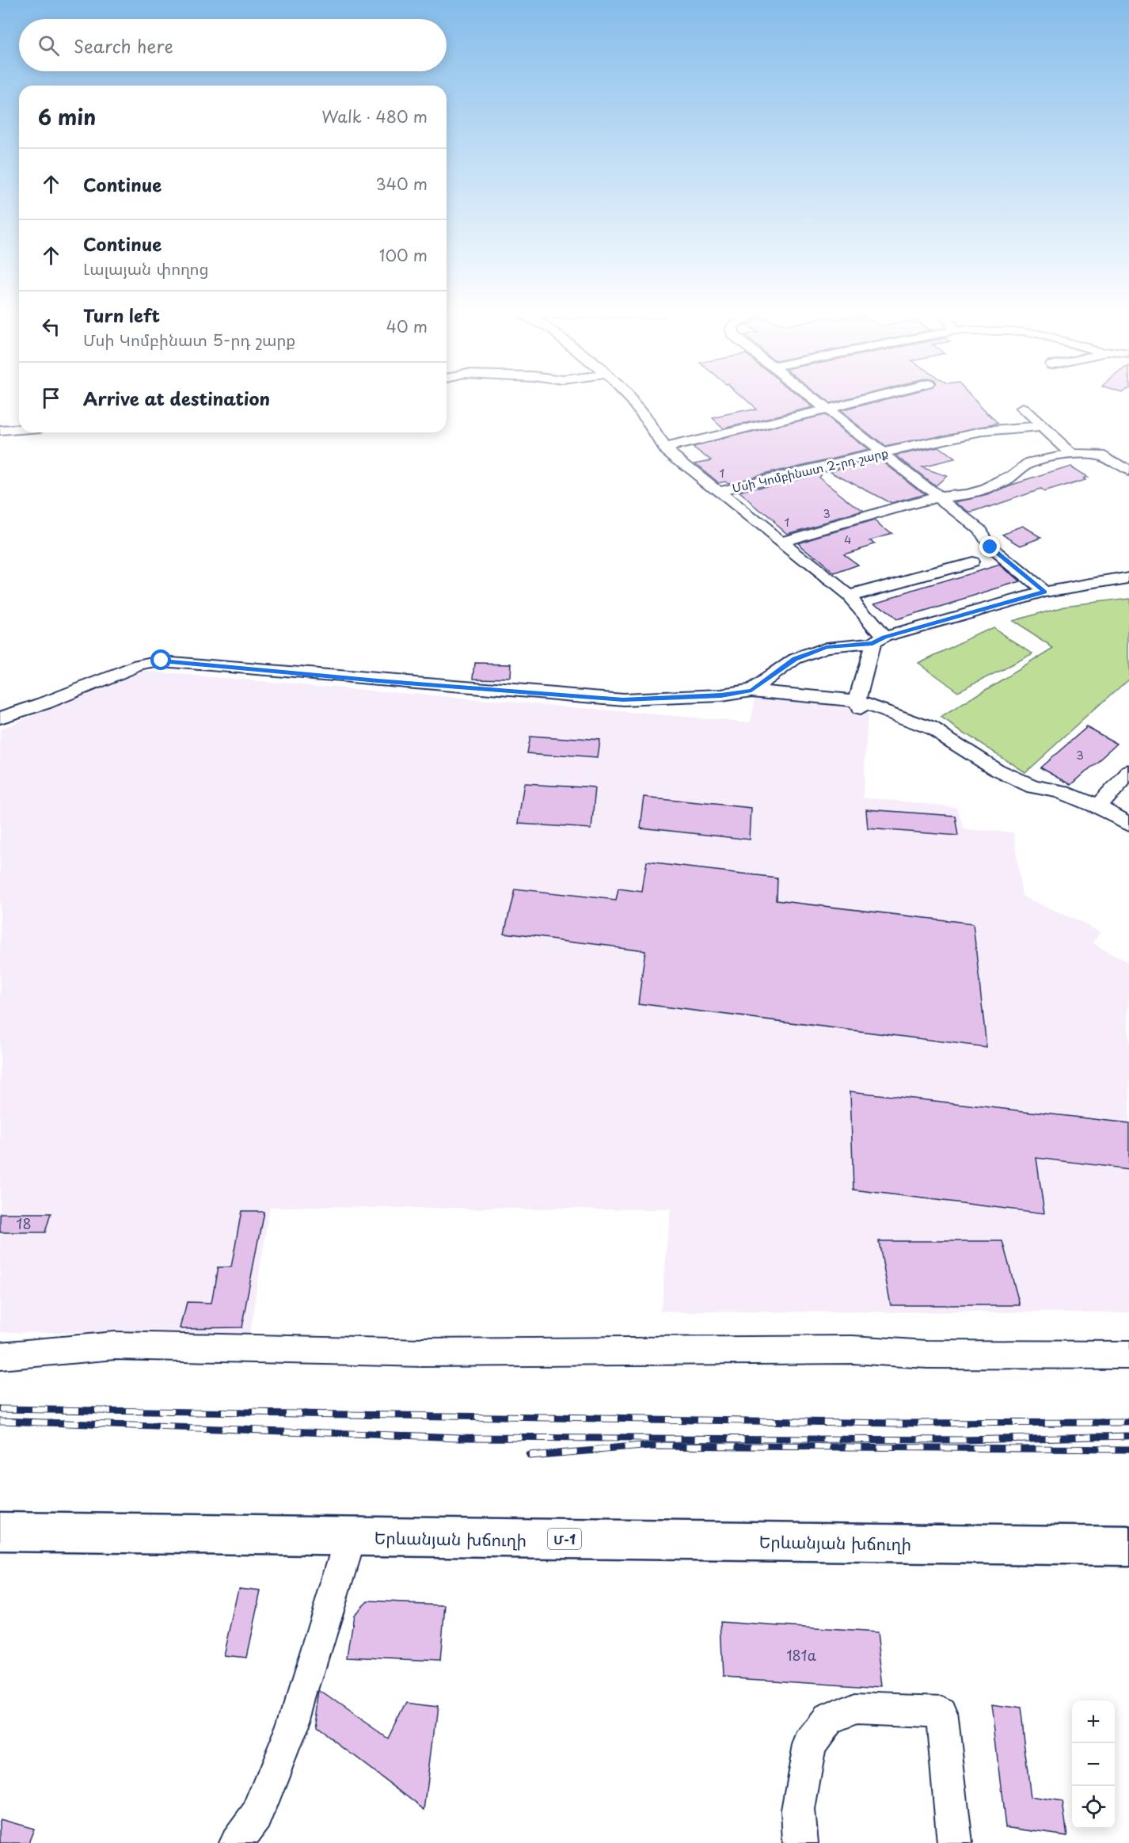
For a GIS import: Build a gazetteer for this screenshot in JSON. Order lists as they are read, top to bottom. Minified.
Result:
{"streets":{"highway":["Երևանյան խճուղի","Մ-1"],"street":["Մսի Կոմբինատ 2-րդ շարք"]},"house_numbers":["1","3","1","4","3","18","181a"],"page":{"search":"Search here","heading":["6 min","Walk · 480 m"],"list":[["Continue","340 m"],["Continue","Լալայան փողոց","100 m"],["Turn left","Մսի Կոմբինատ 5-րդ շարք","40 m"],"Arrive at destination"],"map_buttons":["+","−"]}}
